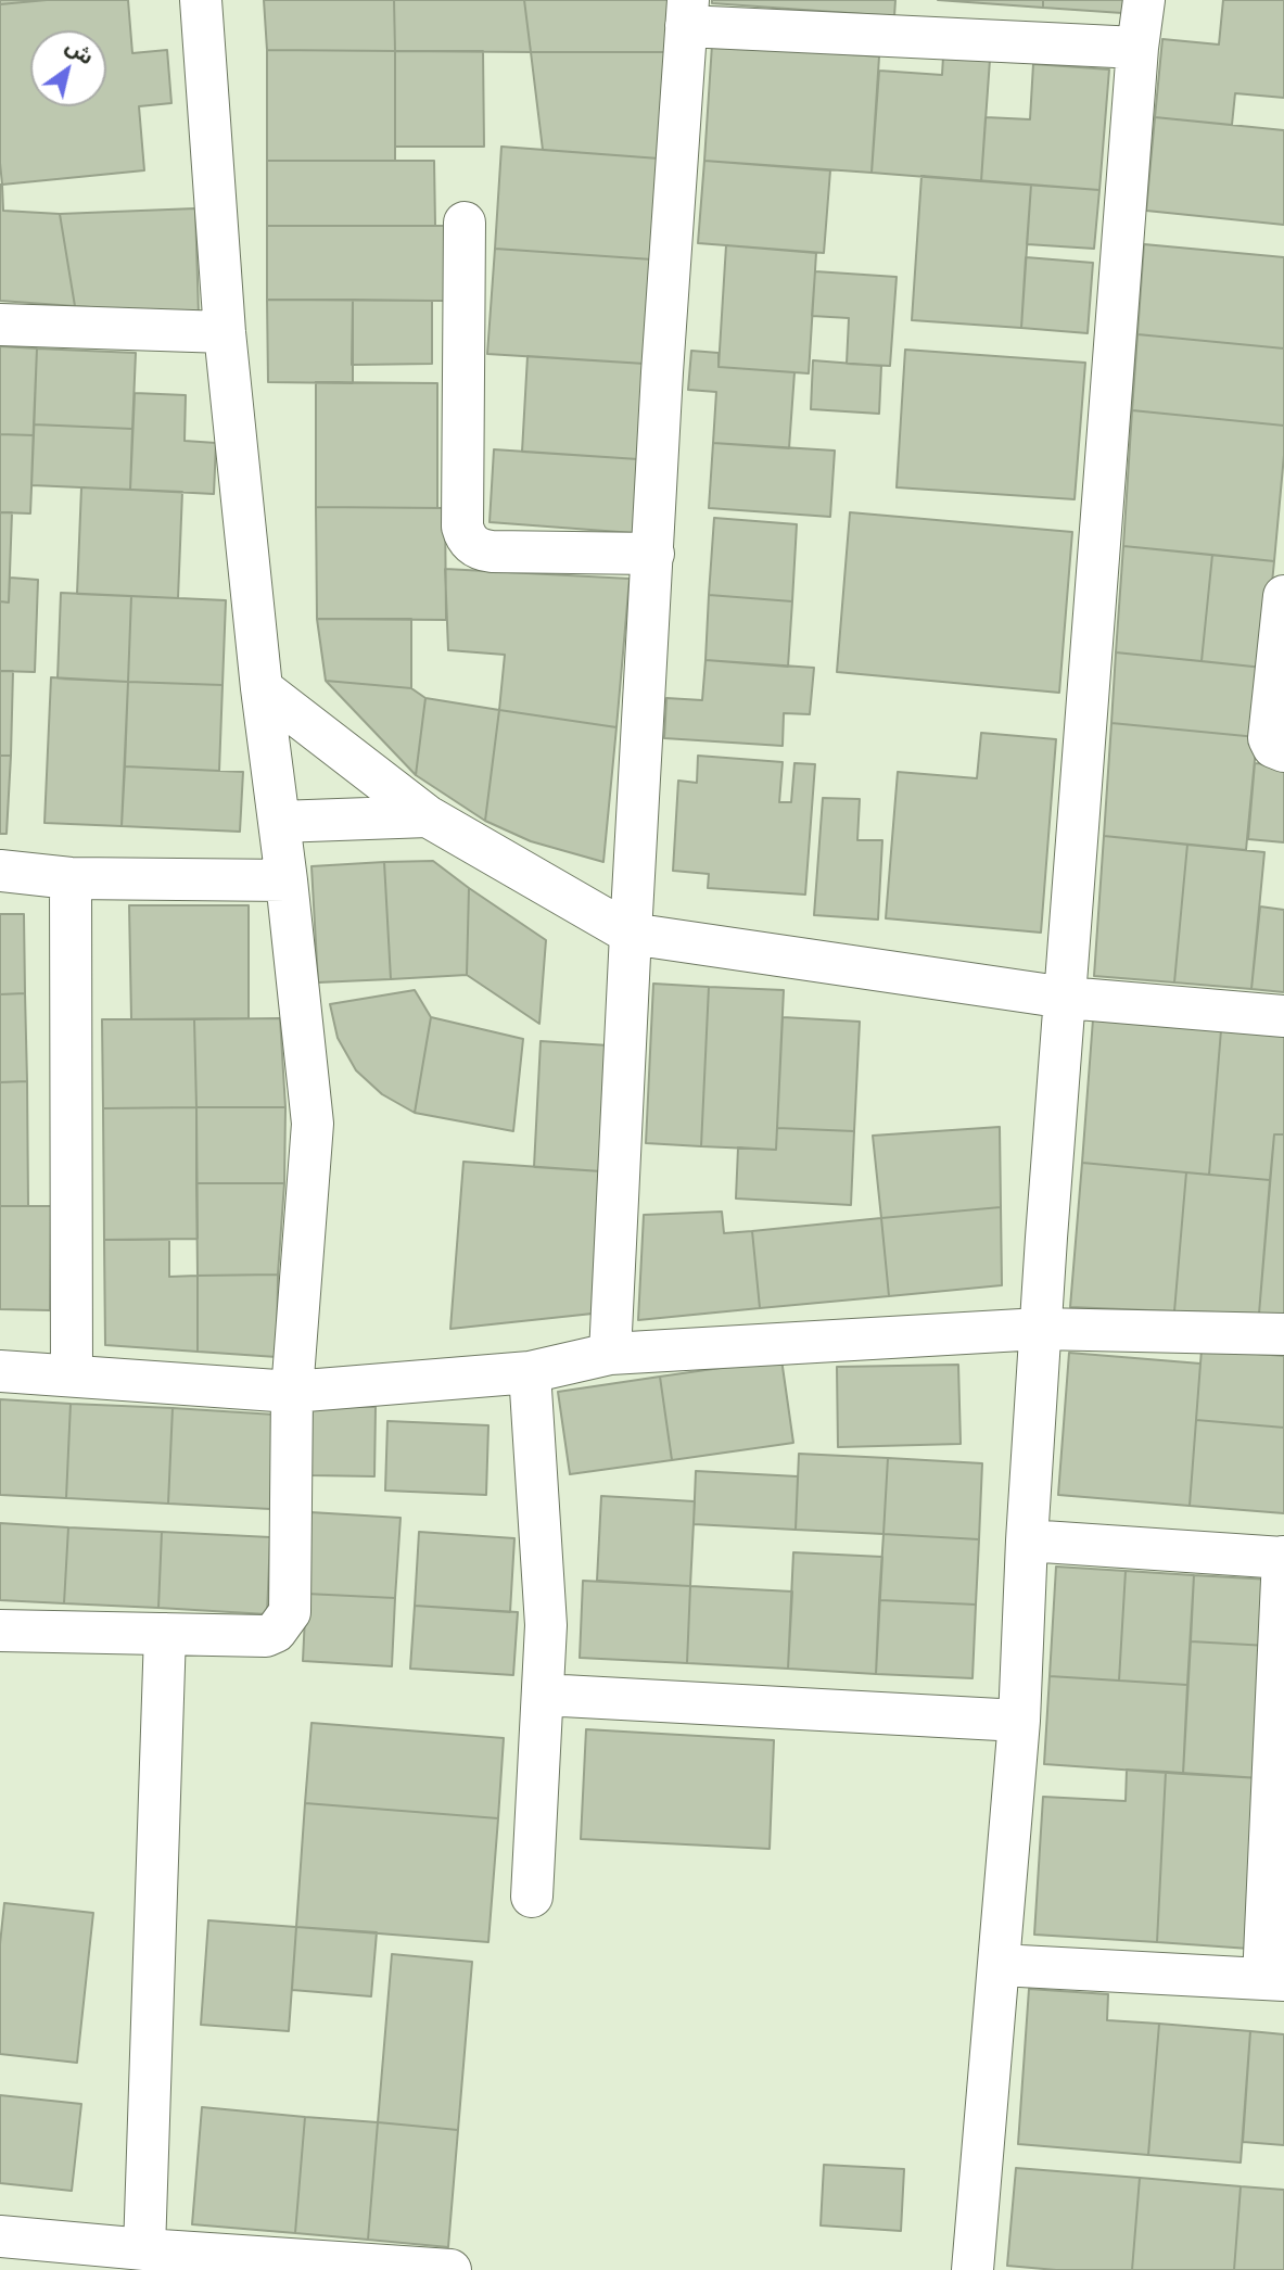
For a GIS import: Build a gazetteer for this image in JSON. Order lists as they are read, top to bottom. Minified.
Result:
{"north":"top right"}
